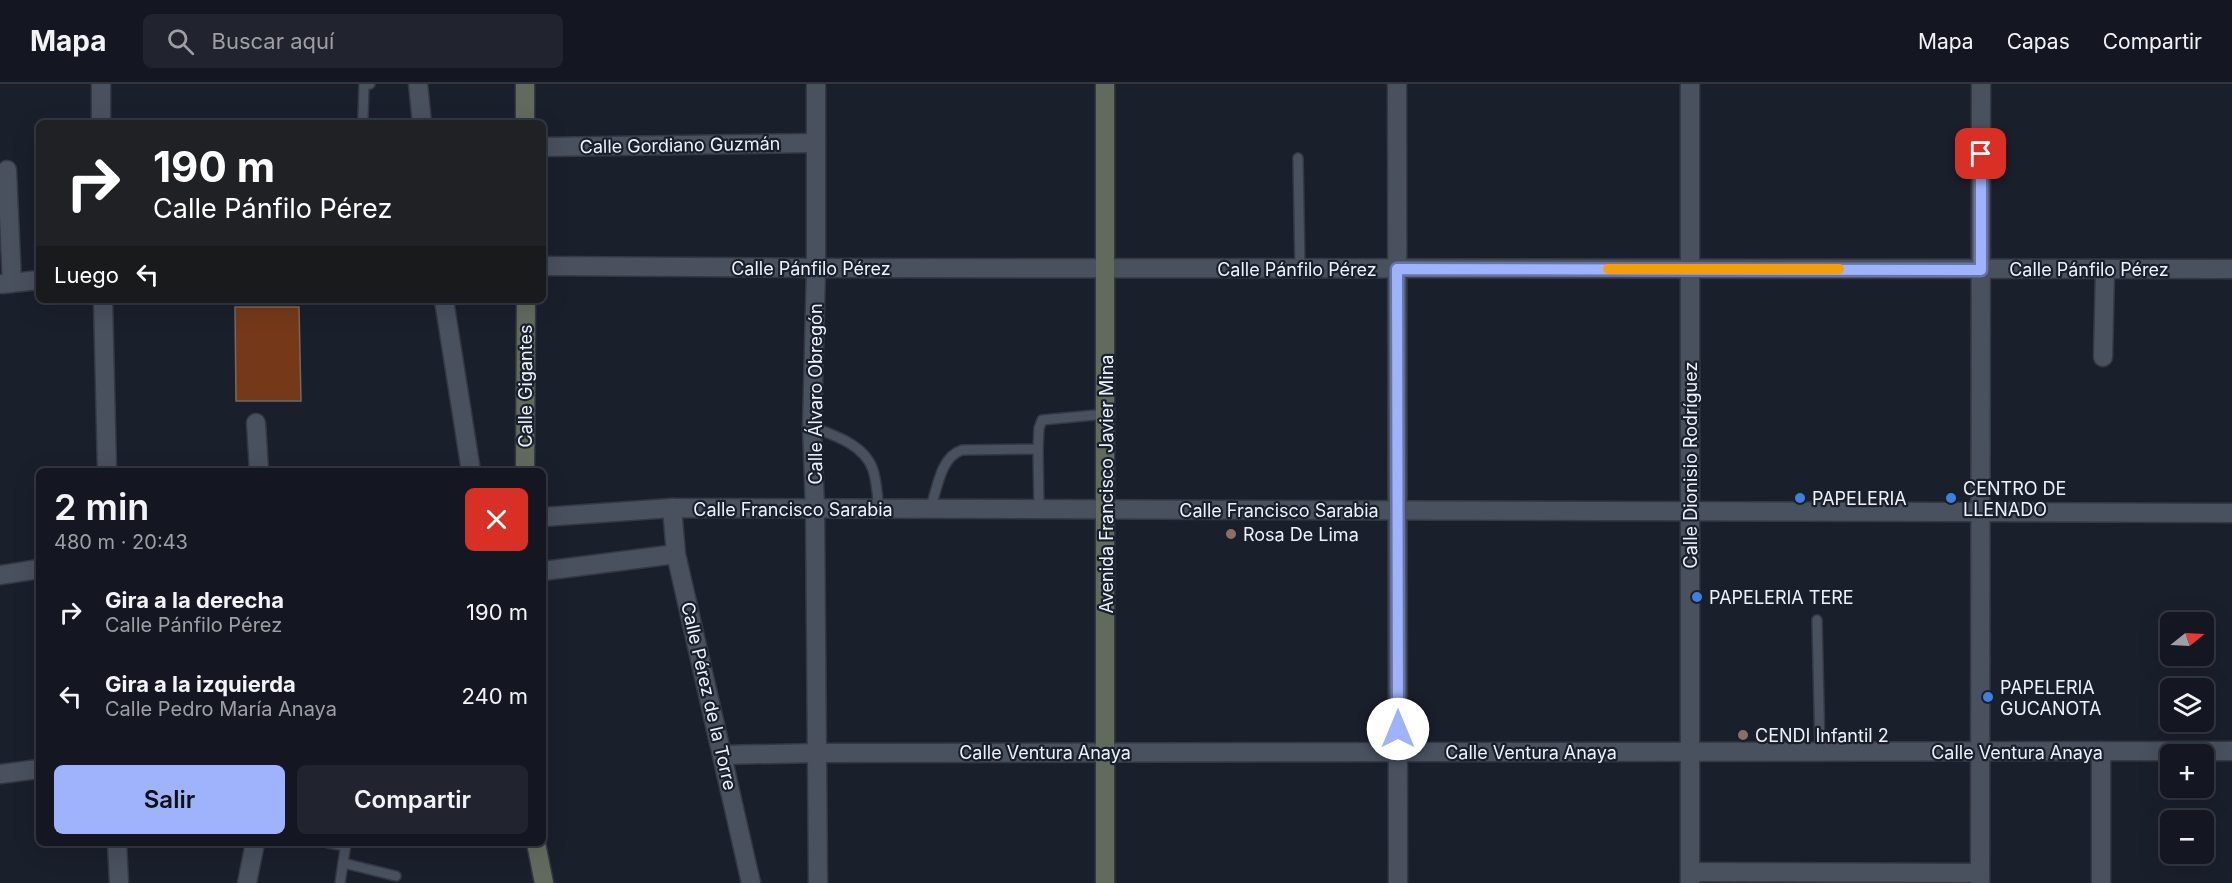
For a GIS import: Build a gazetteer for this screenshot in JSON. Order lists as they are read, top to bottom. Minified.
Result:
{"streets":{"main road":["Calle Gigantes","Avenida Francisco Javier Mina"],"street":["Calle Gordiano Guzmán","Calle Pánfilo Pérez","Calle Álvaro Obregón","Calle Dionisio Rodríguez","Calle Francisco Sarabia","Calle Pérez de la Torre","Calle Ventura Anaya"]},"crossings":[["Calle Gordiano Guzmán","Calle Álvaro Obregón"],["Calle Pánfilo Pérez","Calle Álvaro Obregón"],["Calle Pánfilo Pérez","Calle Dionisio Rodríguez"],["Calle Pánfilo Pérez","Avenida Francisco Javier Mina"],["Calle Álvaro Obregón","Calle Francisco Sarabia"],["Calle Álvaro Obregón","Calle Ventura Anaya"],["Calle Dionisio Rodríguez","Calle Francisco Sarabia"],["Calle Dionisio Rodríguez","Calle Ventura Anaya"],["Avenida Francisco Javier Mina","Calle Francisco Sarabia"],["Avenida Francisco Javier Mina","Calle Ventura Anaya"],["Calle Francisco Sarabia","Calle Pérez de la Torre"],["Calle Pérez de la Torre","Calle Ventura Anaya"]],"places":["PAPELERIA","CENTRO DE LLENADO","Rosa De Lima","PAPELERIA TERE","PAPELERIA GUCANOTA","CENDI Infantil 2"],"north":"right","page":{"header":"Mapa","search":"Buscar aquí","nav":["Mapa","Capas","Compartir"],"turn":["190 m","Calle Pánfilo Pérez"],"then":"Luego","heading":["2 min","480 m · 20:43"],"list":[{"name":"Gira a la derecha","note":"Calle Pánfilo Pérez","value":"190 m"},{"name":"Gira a la izquierda","note":"Calle Pedro María Anaya","value":"240 m"}],"map_buttons":["+","−"],"buttons":["Salir","Compartir"]}}
